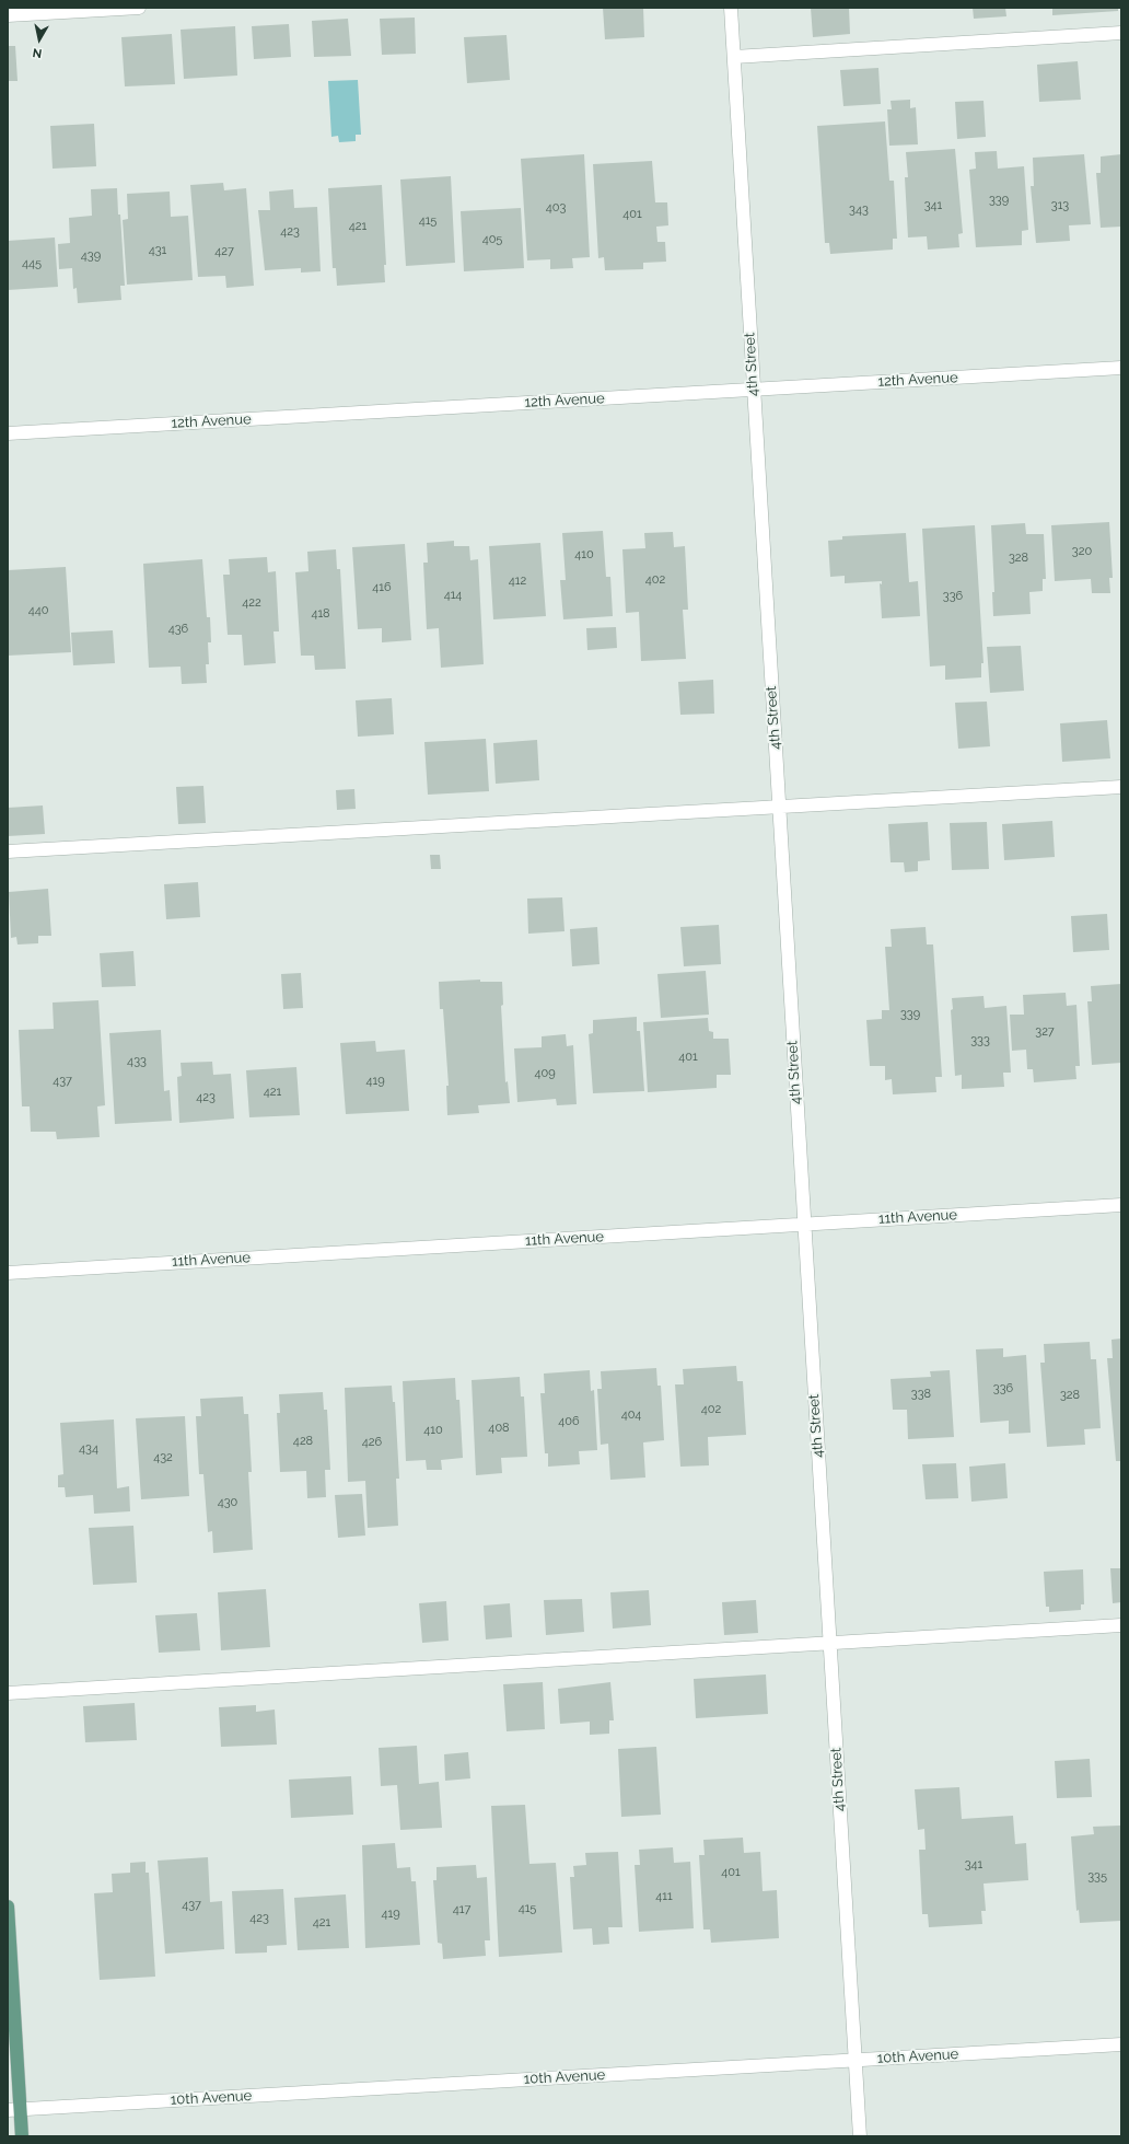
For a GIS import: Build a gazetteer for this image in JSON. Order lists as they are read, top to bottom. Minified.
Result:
{"streets":{"street":["4th Street","12th Avenue","11th Avenue","10th Avenue"]},"crossings":[["4th Street","12th Avenue"],["4th Street","11th Avenue"],["4th Street","10th Avenue"]],"house_numbers":["339","341","313","403","343","401","415","421","423","405","431","427","439","445","320","410","328","402","412","416","414","336","422","440","418","436","339","327","333","401","433","409","437","419","421","423","336","338","328","402","404","406","408","410","428","426","434","432","430","341","401","335","411","437","415","417","419","423","421"],"north":"bottom"}
